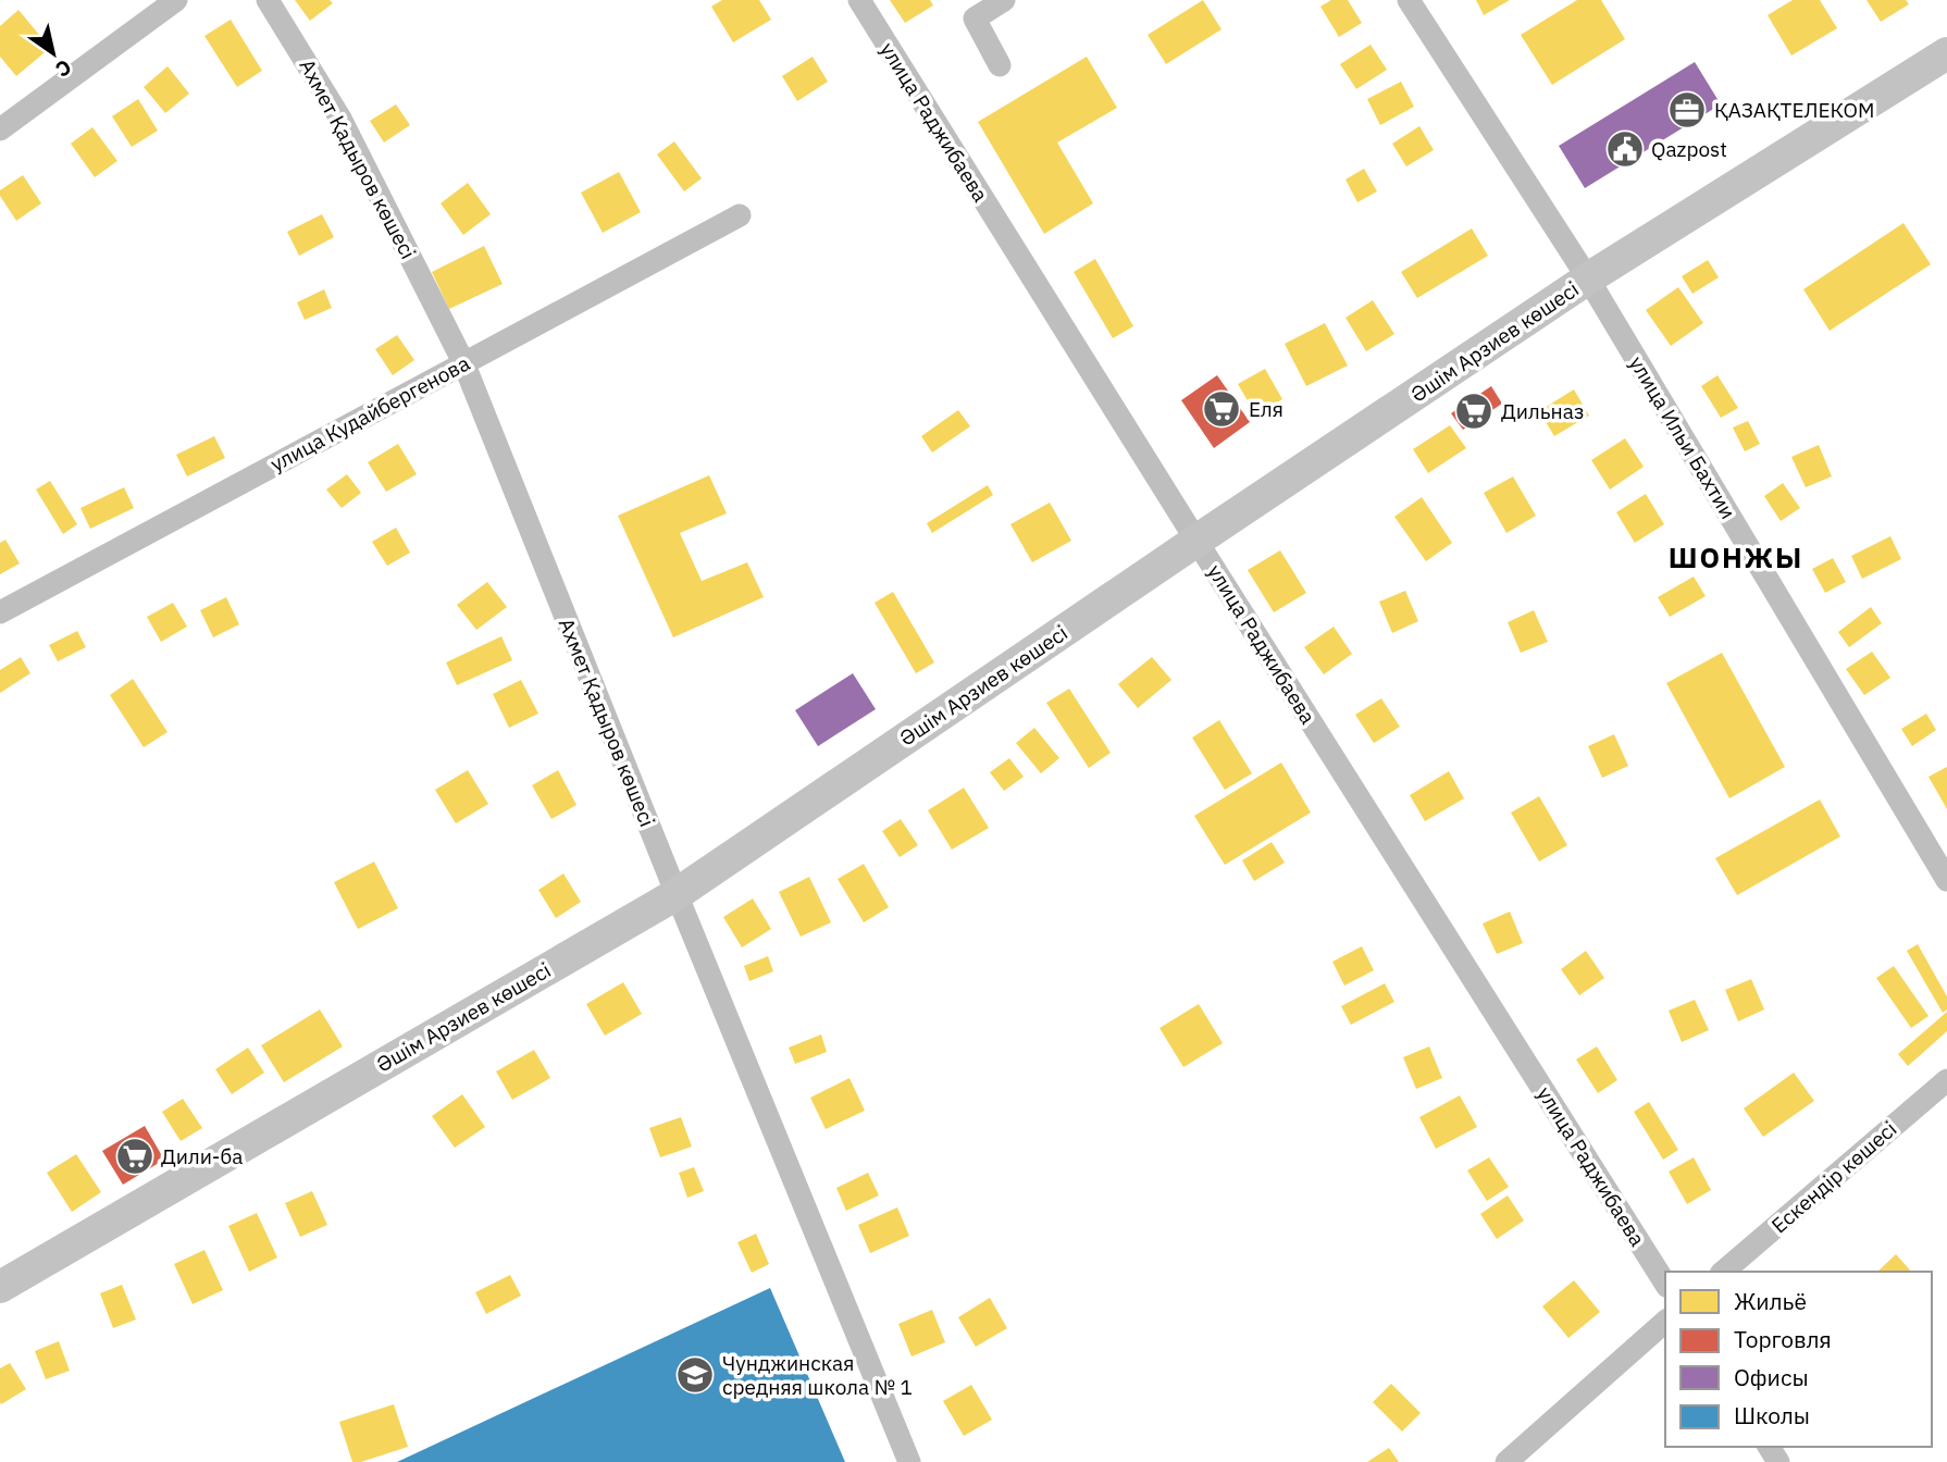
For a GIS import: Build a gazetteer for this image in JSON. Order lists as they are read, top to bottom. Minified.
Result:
{"streets":{"street":["улица Раджибаева","Ахмет Қадыров көшесі","Әшім Арзиев көшесі","улица Кудайбергенова","улица Ильи Бахтии","Ескендір көшесі"]},"crossings":[["улица Раджибаева","Әшім Арзиев көшесі"],["Ахмет Қадыров көшесі","Әшім Арзиев көшесі"],["Ахмет Қадыров көшесі","улица Кудайбергенова"],["Әшім Арзиев көшесі","улица Ильи Бахтии"]],"districts":["ШОНЖЫ"],"places":{"office":["ҚАЗАҚТЕЛЕКОМ"],"public building":["Qazpost"],"supermarket":["Еля","Дильназ","Дили-ба"],"school or university":["Чунджинская средняя школа № 1"]},"legend":["Жильё","Торговля","Офисы","Школы"],"north":"bottom right"}
